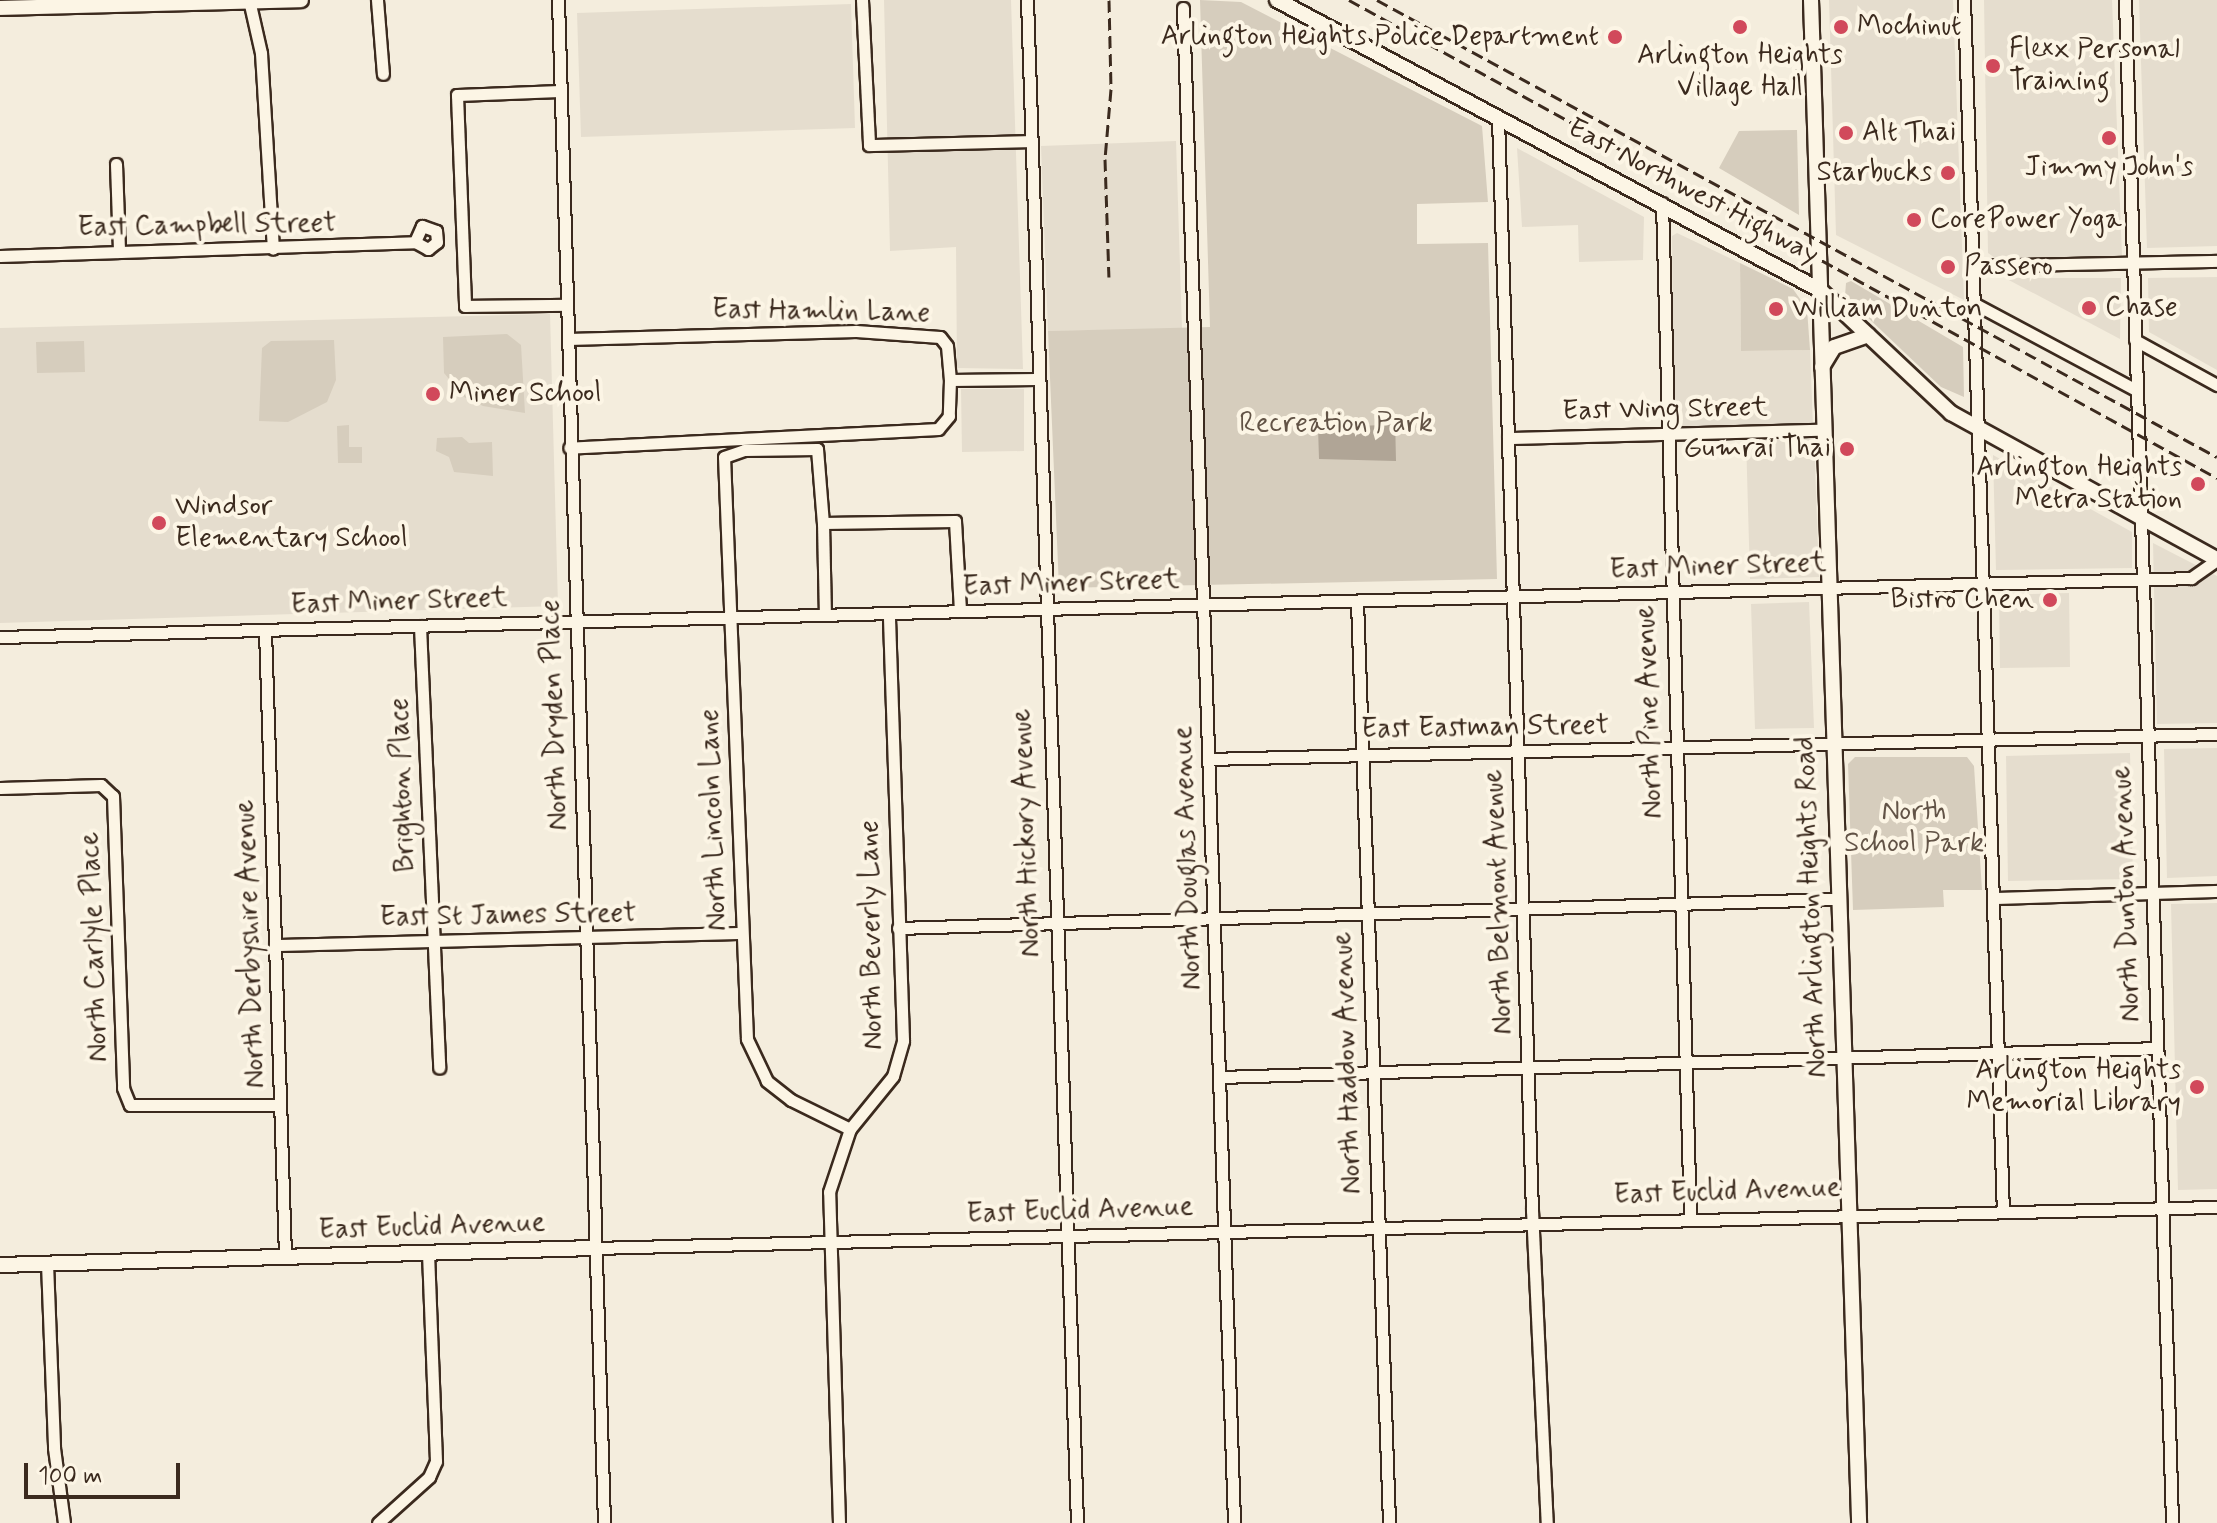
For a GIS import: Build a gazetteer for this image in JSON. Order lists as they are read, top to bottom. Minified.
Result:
{"streets":{"main road":["East Northwest Highway","North Arlington Heights Road","East Euclid Avenue"],"street":["East Campbell Street","East Hamlin Lane","East Wing Street","East Miner Street","North Pine Avenue","North Dryden Place","East Eastman Street","Brighton Place","North Lincoln Lane","North Hickory Avenue","North Douglas Avenue","North Dunton Avenue","North Belmont Avenue","East St James Street","North Beverly Lane","North Derbyshire Avenue","North Carlyle Place","North Haddow Avenue"]},"crossings":[["East Northwest Highway","East Miner Street"],["East Northwest Highway","North Pine Avenue"],["East Northwest Highway","North Dunton Avenue"],["East Northwest Highway","North Belmont Avenue"],["East Northwest Highway","North Arlington Heights Road"],["East Hamlin Lane","North Dryden Place"],["East Wing Street","North Pine Avenue"],["East Wing Street","North Belmont Avenue"],["East Wing Street","North Arlington Heights Road"],["East Miner Street","North Pine Avenue"],["East Miner Street","North Dryden Place"],["East Miner Street","Brighton Place"],["East Miner Street","North Lincoln Lane"],["East Miner Street","North Hickory Avenue"],["East Miner Street","North Douglas Avenue"],["East Miner Street","North Dunton Avenue"],["East Miner Street","North Belmont Avenue"],["East Miner Street","North Arlington Heights Road"],["East Miner Street","North Beverly Lane"],["East Miner Street","North Derbyshire Avenue"],["East Miner Street","North Haddow Avenue"],["North Pine Avenue","East Eastman Street"],["North Pine Avenue","East Euclid Avenue"],["North Dryden Place","East St James Street"],["North Dryden Place","East Euclid Avenue"],["East Eastman Street","North Douglas Avenue"],["East Eastman Street","North Dunton Avenue"],["East Eastman Street","North Belmont Avenue"],["East Eastman Street","North Arlington Heights Road"],["East Eastman Street","North Haddow Avenue"],["Brighton Place","East St James Street"],["North Lincoln Lane","East St James Street"],["North Lincoln Lane","North Beverly Lane"],["North Hickory Avenue","East Euclid Avenue"],["North Douglas Avenue","East Euclid Avenue"],["North Dunton Avenue","East Euclid Avenue"],["North Belmont Avenue","East Euclid Avenue"],["North Arlington Heights Road","East Euclid Avenue"],["East St James Street","North Derbyshire Avenue"],["North Beverly Lane","East Euclid Avenue"],["North Derbyshire Avenue","North Carlyle Place"],["North Derbyshire Avenue","East Euclid Avenue"],["North Haddow Avenue","East Euclid Avenue"]],"parks":["Recreation Park","North School Park"],"places":["Arlington Heights Village Hall","Mochinut","Arlington Heights Police Department","Flexx Personal Training","Alt Thai","Jimmy John's","Starbucks","CorePower Yoga","Passero","Chase","William Dunton","Miner School","Gumrai Thai","Arlington Heights Metra Station","Windsor Elementary School","Bistro Chen","Arlington Heights Memorial Library"],"scale_bar":"100 m"}
